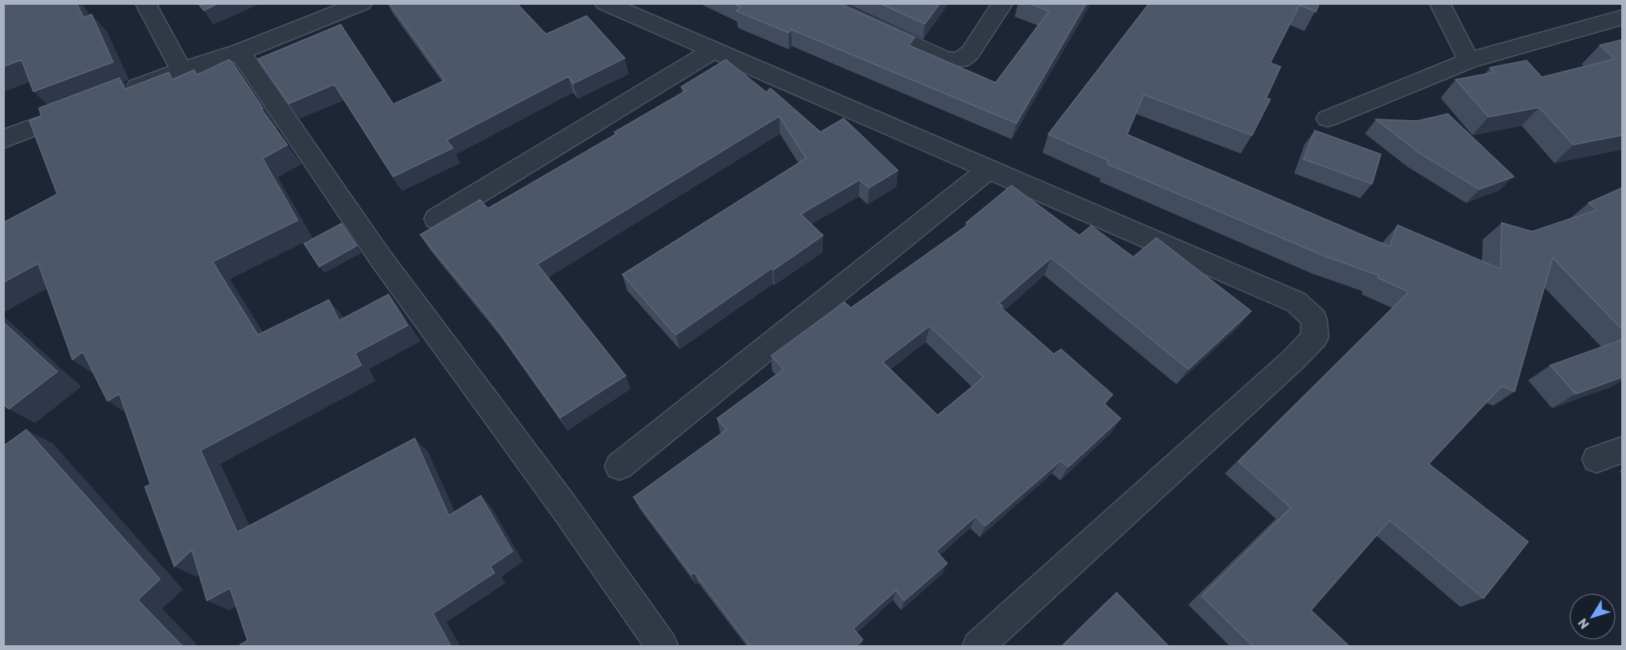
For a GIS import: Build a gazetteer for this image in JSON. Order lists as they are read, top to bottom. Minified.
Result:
{"north":"bottom left"}
